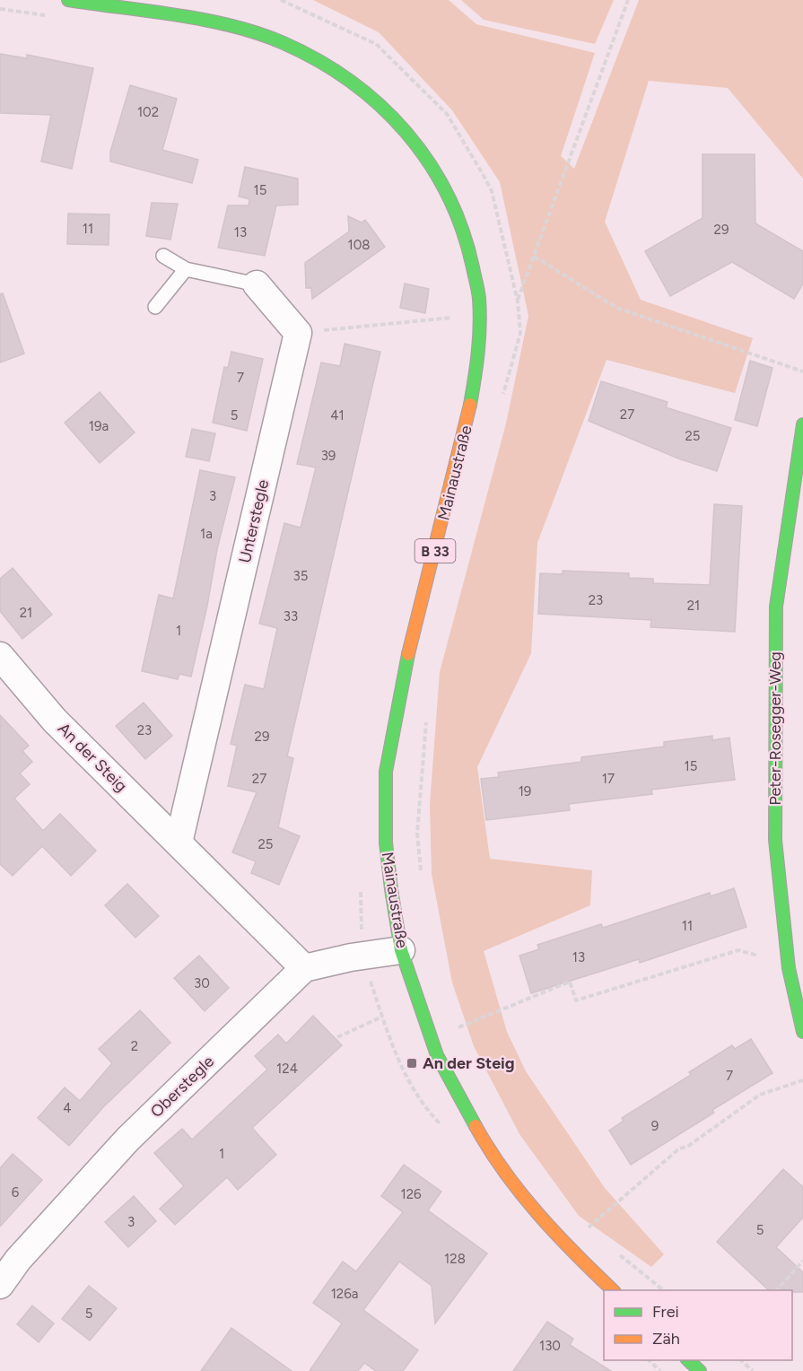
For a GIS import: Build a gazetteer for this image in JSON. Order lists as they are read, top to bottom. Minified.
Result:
{"streets":{"main road":["Mainaustraße","B 33","Peter-Rosegger-Weg"],"street":["Unterstegle","An der Steig","Oberstegle"]},"crossings":[["Unterstegle","An der Steig"],["An der Steig","Oberstegle"]],"places":{"transit":["An der Steig"]},"house_numbers":["102","15","11","29","13","108","7","27","5","41","19a","25","39","3","1a","35","23","21","21","33","1","23","29","15","27","17","19","25","11","13","30","2","124","7","4","9","1","6","126","3","5","128","126a","5","130"],"legend":["Frei","Zäh"]}
